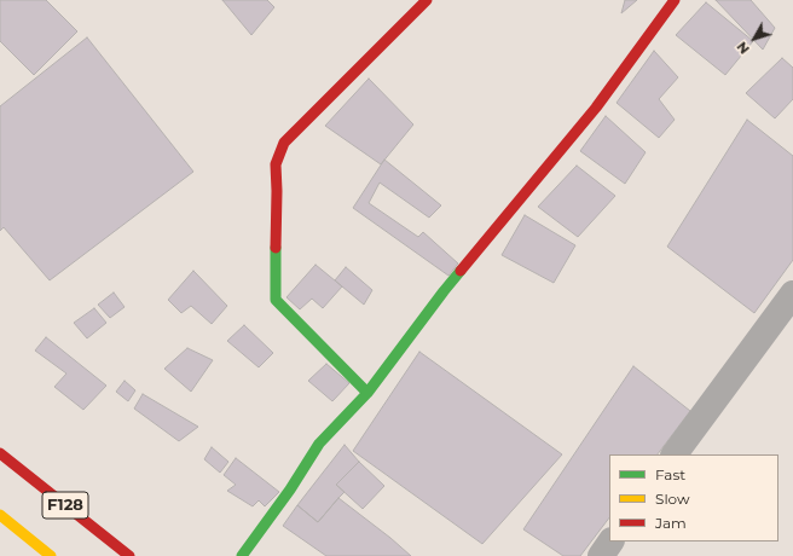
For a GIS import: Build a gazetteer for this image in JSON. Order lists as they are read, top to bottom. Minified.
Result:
{"streets":{"street":["F128"]},"legend":["Fast","Slow","Jam"],"north":"bottom left"}
